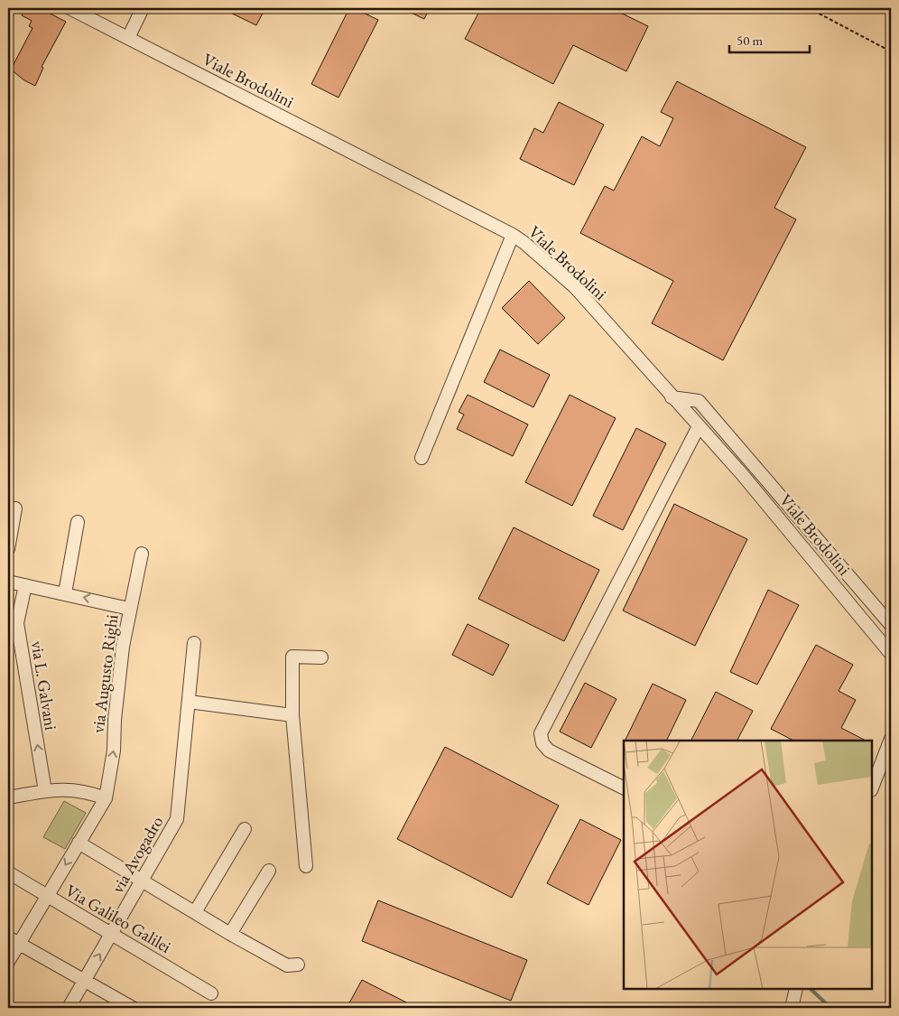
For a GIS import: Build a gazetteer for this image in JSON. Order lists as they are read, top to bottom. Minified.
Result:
{"streets":{"street":["Viale Brodolini","via Augusto Righi","via L. Galvani","via Avogadro","Via Galileo Galilei"]},"crossings":[["via Avogadro","Via Galileo Galilei"]],"one_way":["via Augusto Righi","via L. Galvani"],"scale_bar":"50 m"}
